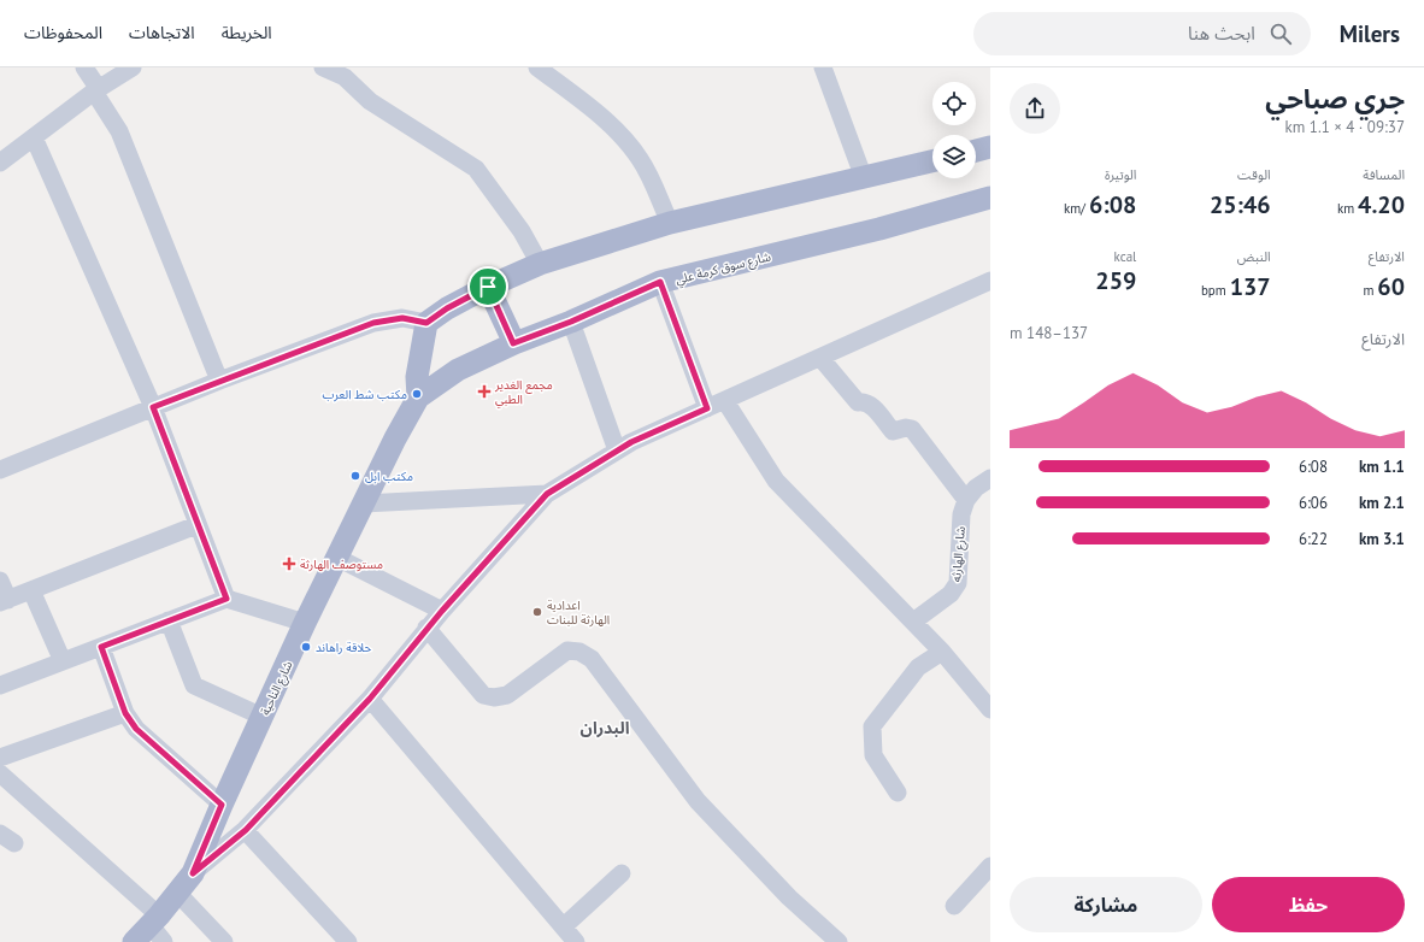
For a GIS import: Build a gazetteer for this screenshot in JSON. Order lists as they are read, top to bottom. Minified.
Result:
{"streets":{"main road":["شارع سوق كرمة علي","شارع الناحية"],"street":["شارع الهارثه"]},"crossings":[["شارع سوق كرمة علي","شارع الناحية"]],"districts":["البدران"],"places":{"health":["مجمع الغدير الطبي","مستوصف الهارثة"],"other":["مكتب شط العرب","مكتب ابل","اعدادية الهارثة للبنات","حلاقة راهاند"]},"page":{"header":"Milers","search":"ابحث هنا","nav":["الخريطة","الاتجاهات","المحفوظات"],"heading":["جري صباحي","09:37 · 4 × 1.1 km"],"stats":[["المسافة","4.20 km"],["الوقت","25:46"],["الوتيرة","6:08 /km"],["الارتفاع","60 m"],["النبض","137 bpm"],["kcal","259"]],"chart":["الارتفاع","137–148 m"],"list":[{"name":"1.1 km","note":"6:08"},{"name":"2.1 km","note":"6:06"},{"name":"3.1 km","note":"6:22"}],"buttons":["حفظ","مشاركة"]}}
